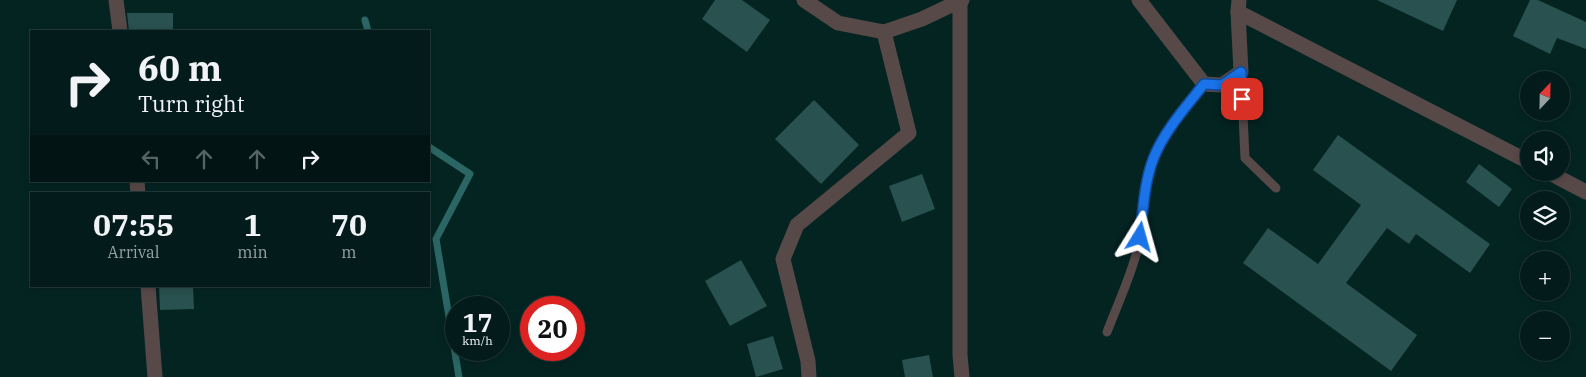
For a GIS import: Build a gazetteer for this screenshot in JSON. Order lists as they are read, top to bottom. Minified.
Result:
{"north":"top","page":{"turn":["60 m","Turn right"],"map_buttons":["+","−"],"eta":["07:55","Arrival","1","min","70","m"],"speed":"17 km/h","limit":"20"}}
